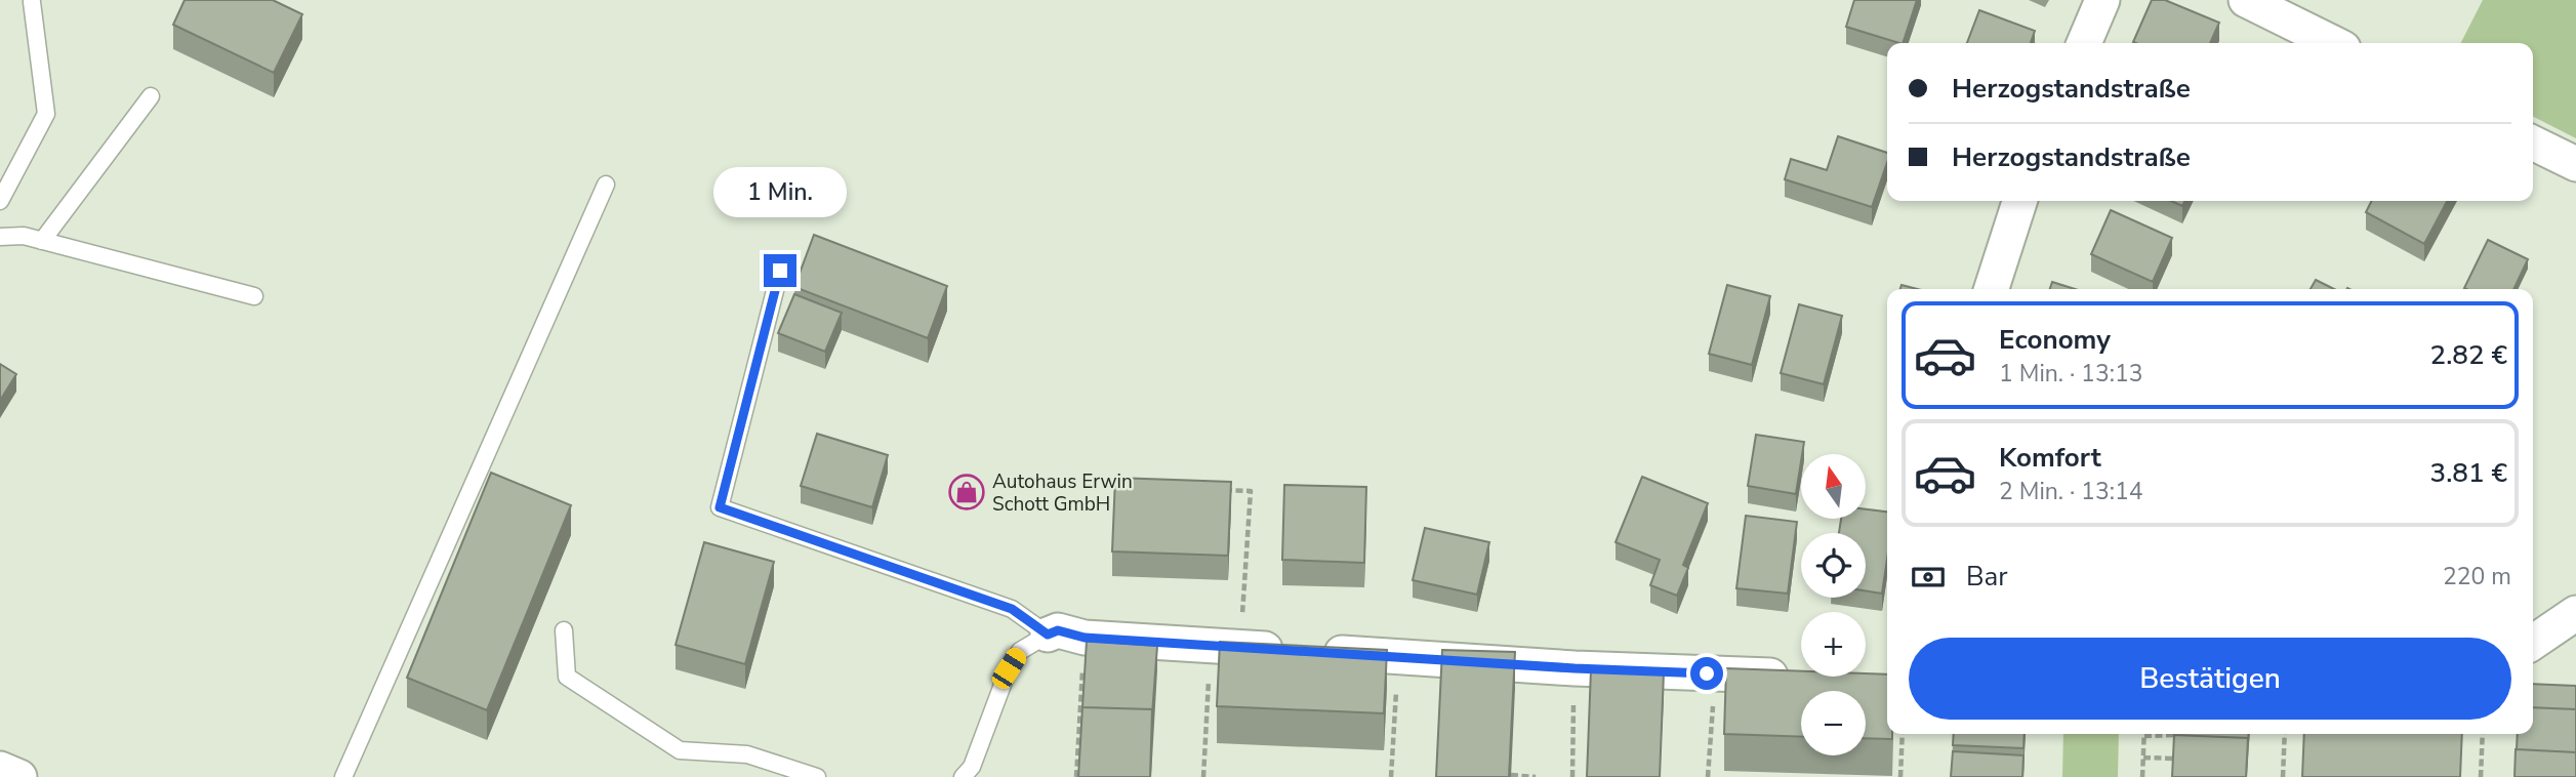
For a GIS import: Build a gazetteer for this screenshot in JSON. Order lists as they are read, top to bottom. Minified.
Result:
{"places":{"shop":["Autohaus Erwin Schott GmbH"]},"north":"top","page":{"banner":["Herzogstandstraße","Herzogstandstraße"],"bubble":"1 Min.","list":[{"name":"Economy","note":"1 Min. · 13:13","value":"2.82 €"},{"name":"Komfort","note":"2 Min. · 13:14","value":"3.81 €"}],"map_buttons":["+","−"],"pay":["Bar","220 m"],"buttons":"Bestätigen"}}
